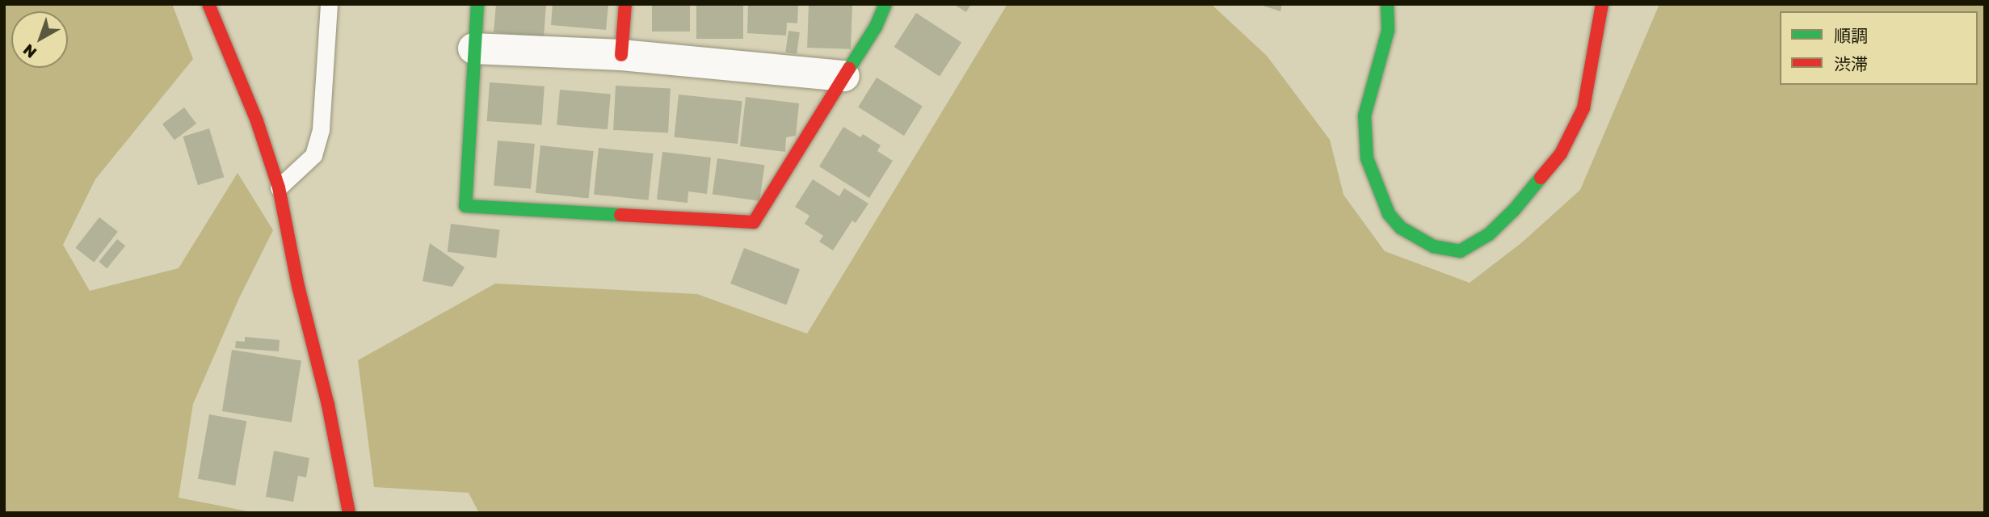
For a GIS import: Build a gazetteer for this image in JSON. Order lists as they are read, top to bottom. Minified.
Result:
{"legend":["順調","渋滞"],"north":"bottom left"}
